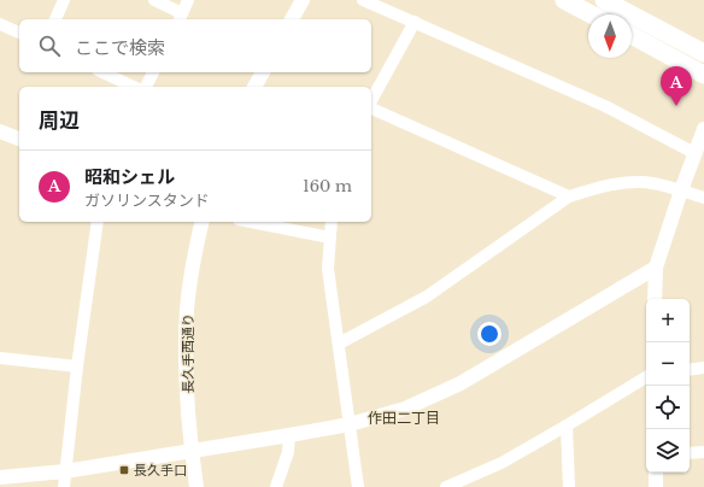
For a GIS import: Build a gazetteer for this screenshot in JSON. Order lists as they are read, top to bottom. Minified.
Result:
{"streets":{"street":["長久手西通り"]},"districts":["作田二丁目"],"places":{"transit":["長久手口"]},"north":"bottom","page":{"search":"ここで検索","pins":"A","heading":"周辺","list":[{"mark":"A","name":"昭和シェル","note":"ガソリンスタンド","value":"160 m"}],"map_buttons":["+","−"]}}
